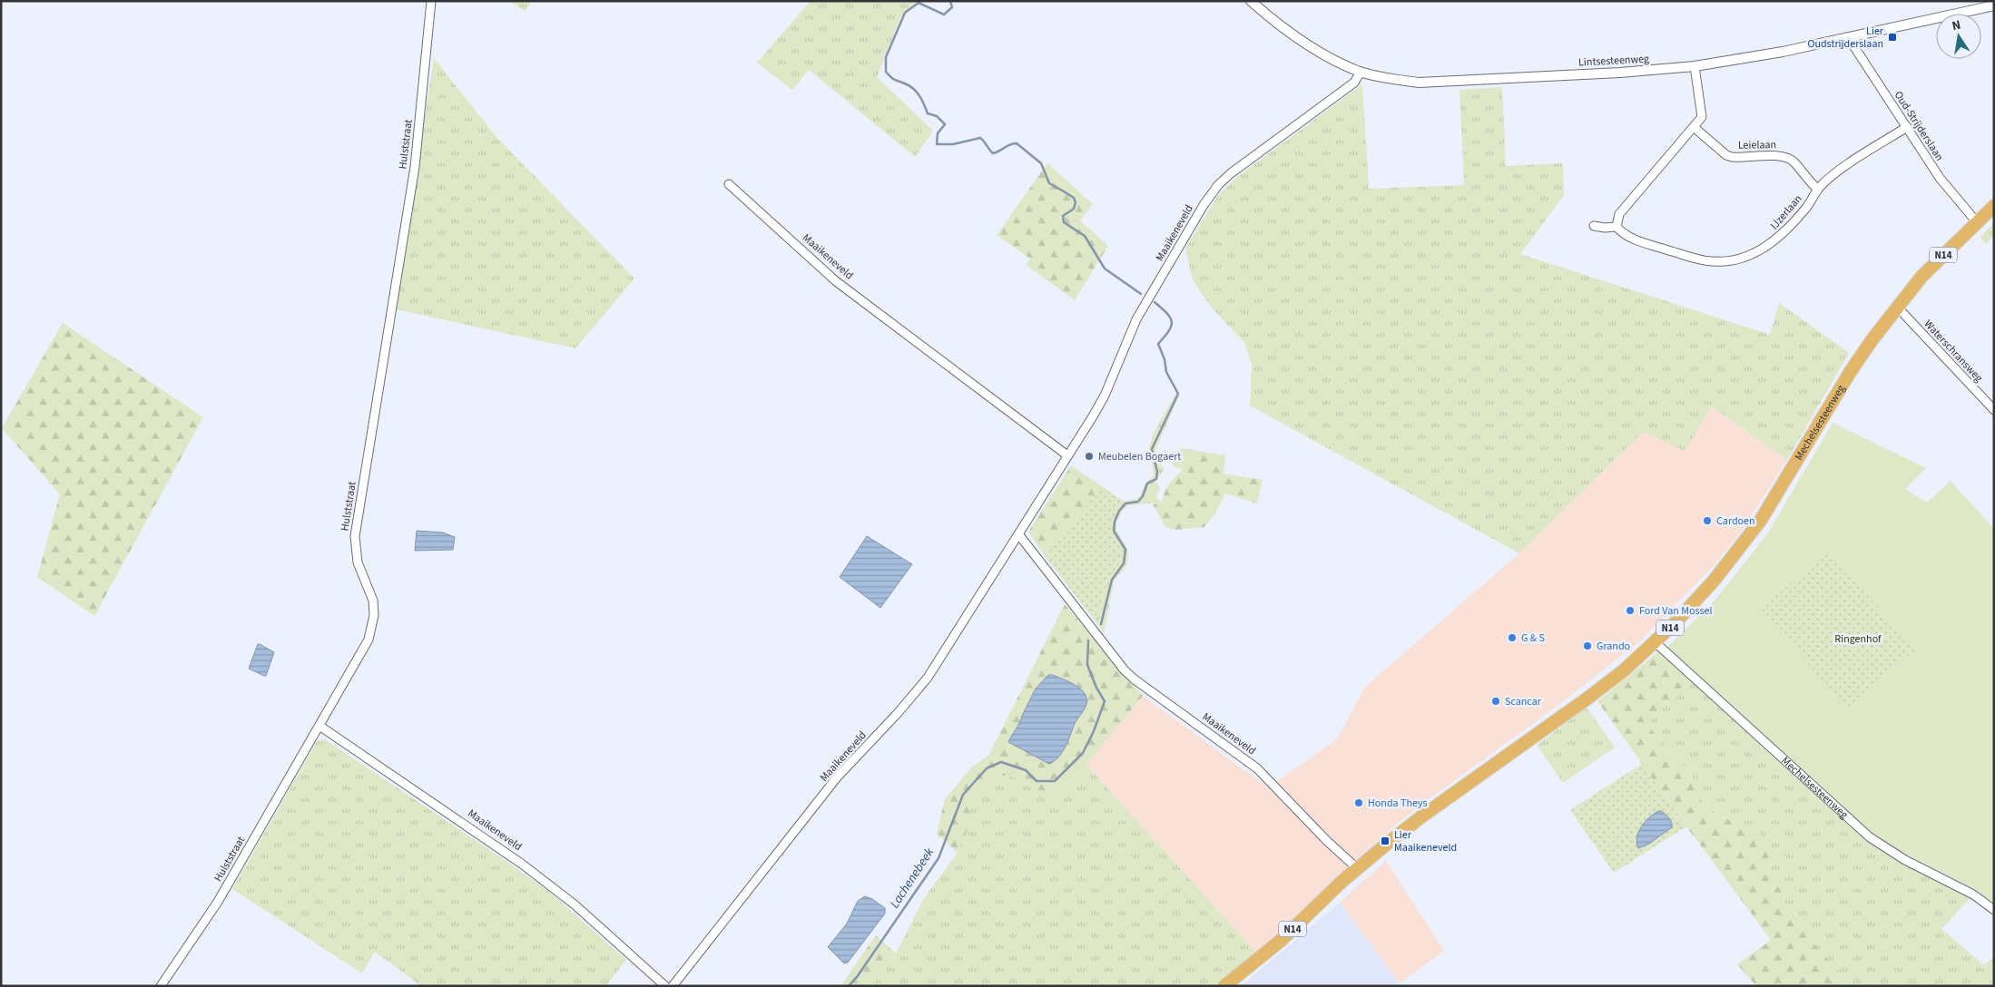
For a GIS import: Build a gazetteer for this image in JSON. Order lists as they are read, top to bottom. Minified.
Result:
{"streets":{"main road":["N14","Mechelsesteenweg"],"street":["Lintsesteenweg","Oud-Strijderslaan","Hulststraat","Leielaan","IJzerlaan","Maaikeneveld","Waterschransweg"]},"crossings":[["Lintsesteenweg","Oud-Strijderslaan"],["Lintsesteenweg","Maaikeneveld"],["Oud-Strijderslaan","IJzerlaan"],["Oud-Strijderslaan","Mechelsesteenweg"],["Hulststraat","Maaikeneveld"],["Leielaan","IJzerlaan"],["Maaikeneveld","Mechelsesteenweg"],["Waterschransweg","Mechelsesteenweg"]],"water":["Lachenebeek"],"parks":["Ringenhof"],"places":{"transit":["Lier Oudstrijderslaan","Lier Maaikeneveld"],"other":["Meubelen Bogaert","Cardoen","Ford Van Mossel","G & S","Grando","Scancar","Honda Theys"]},"north":"top"}
